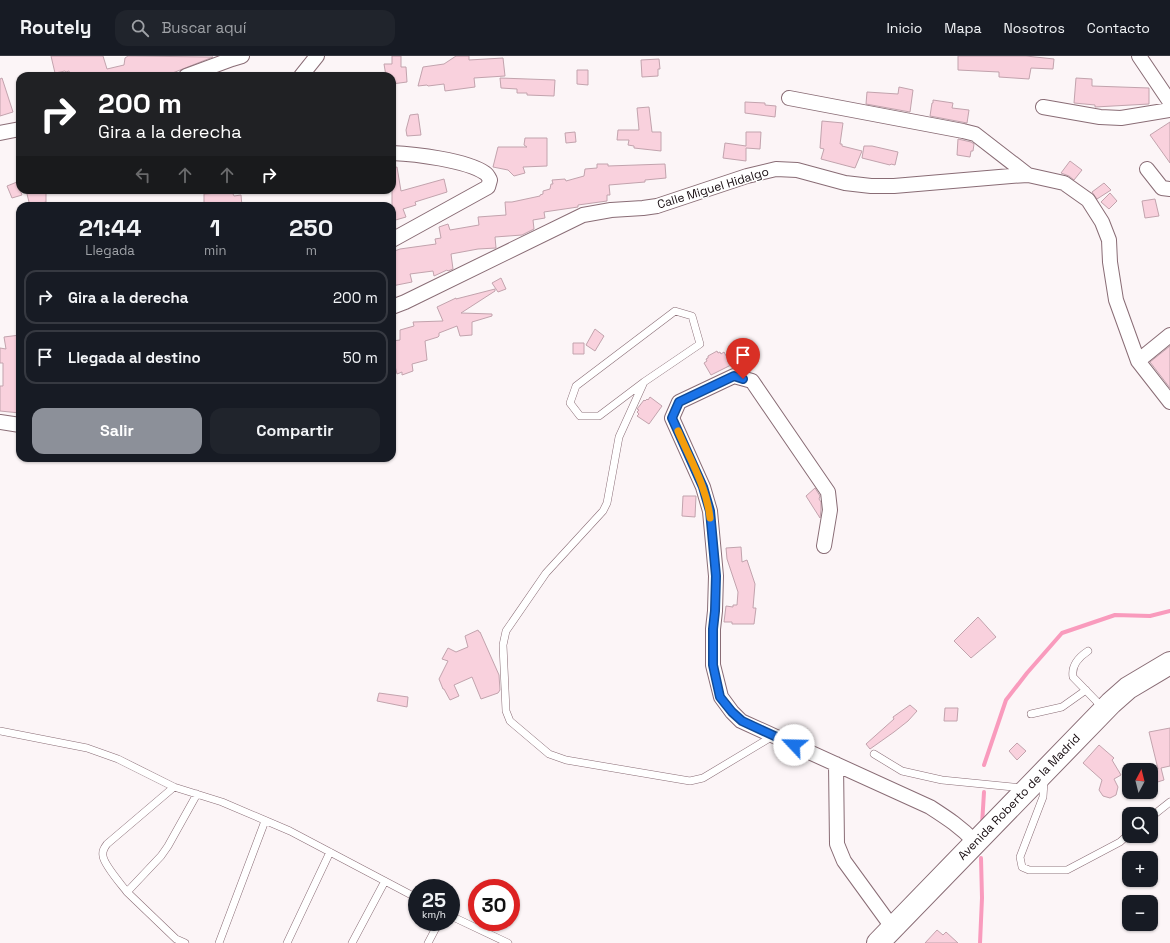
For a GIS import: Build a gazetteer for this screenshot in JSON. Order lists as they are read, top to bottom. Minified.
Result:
{"streets":{"main road":["Avenida Roberto de la Madrid"],"street":["Calle Miguel Hidalgo"]},"north":"top","page":{"header":"Routely","search":"Buscar aquí","nav":["Inicio","Mapa","Nosotros","Contacto"],"turn":["200 m","Gira a la derecha"],"eta":["21:44","Llegada","1","min","250","m"],"list":[{"name":"Gira a la derecha","value":"200 m"},{"name":"Llegada al destino","value":"50 m"}],"buttons":["Salir","Compartir"],"map_buttons":["+","−"],"speed":"25 km/h","limit":"30"}}
